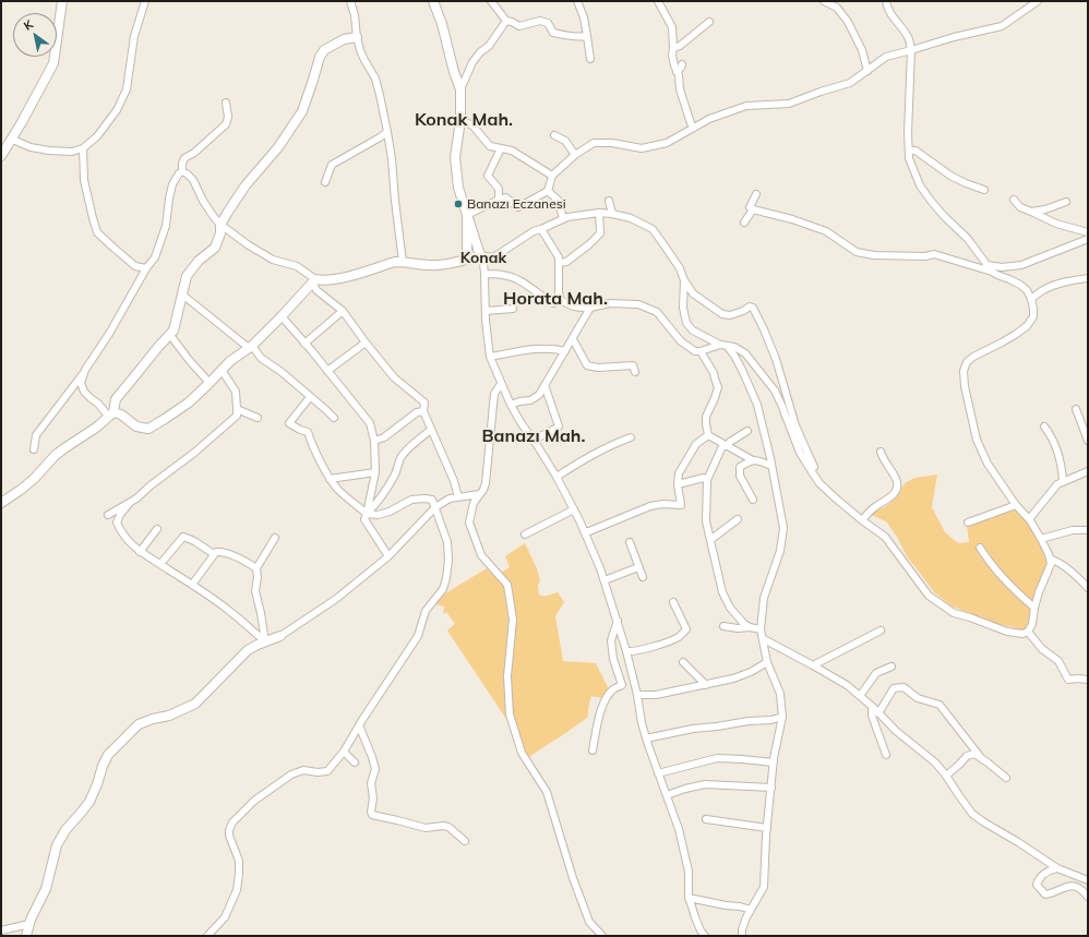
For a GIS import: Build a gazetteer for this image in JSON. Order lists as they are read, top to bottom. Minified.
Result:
{"districts":["Konak Mah.","Konak","Horata Mah.","Banazı Mah."],"places":["Banazı Eczanesi"],"north":"top left"}
